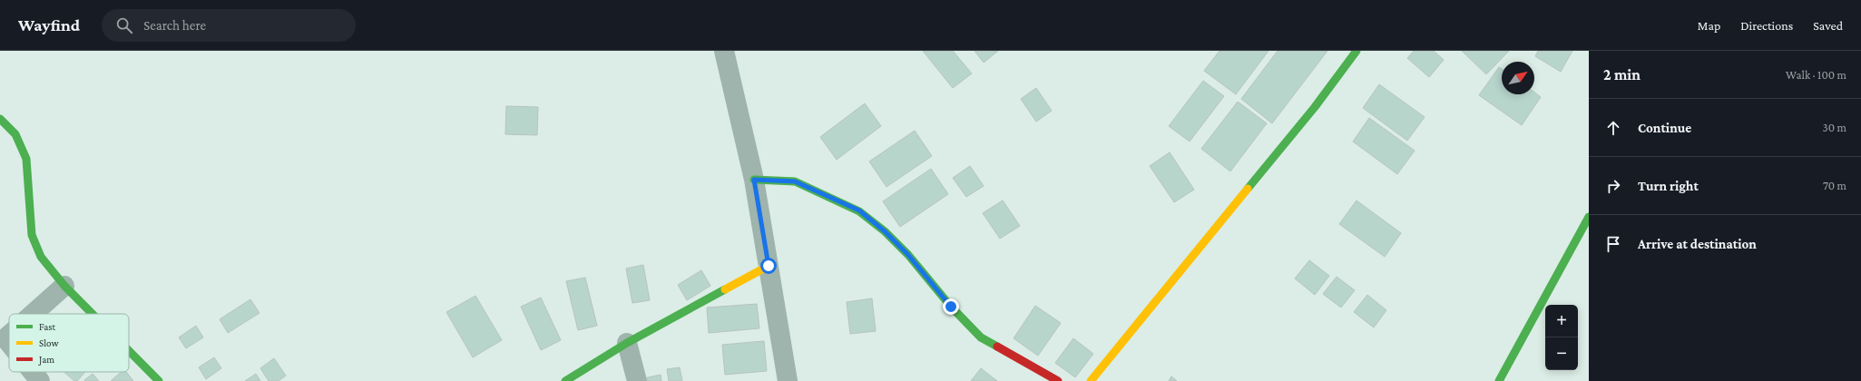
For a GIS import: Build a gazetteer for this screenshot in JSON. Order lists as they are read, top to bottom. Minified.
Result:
{"legend":["Fast","Slow","Jam"],"north":"top right","page":{"header":"Wayfind","search":"Search here","nav":["Map","Directions","Saved"],"heading":["2 min","Walk · 100 m"],"list":[["Continue","30 m"],["Turn right","70 m"],"Arrive at destination"],"map_buttons":["+","−"]}}
